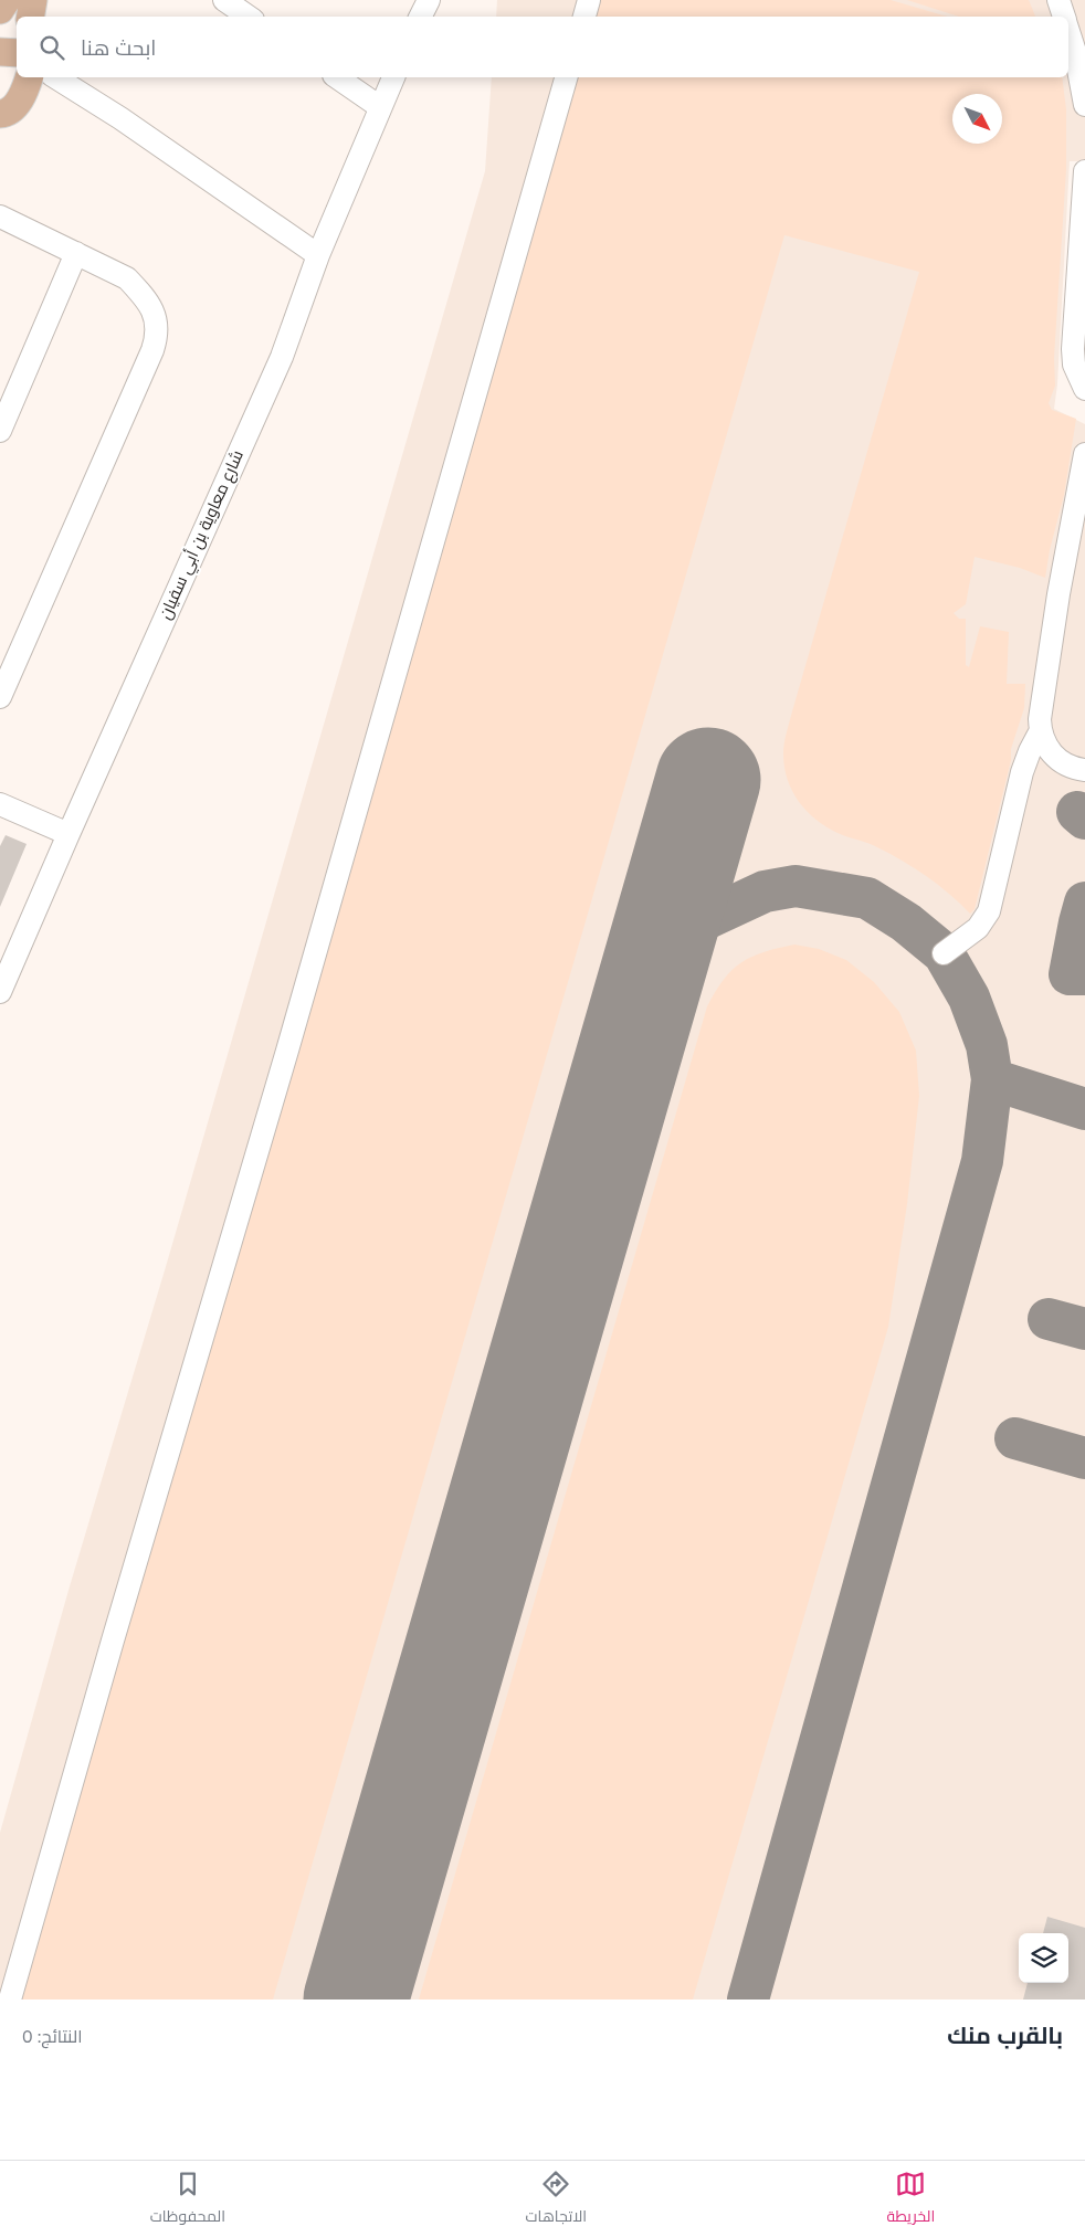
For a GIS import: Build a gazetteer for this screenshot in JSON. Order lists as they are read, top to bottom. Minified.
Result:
{"streets":{"street":["شارع معاوية بن أبي سفيان"]},"north":"bottom right","page":{"search":"ابحث هنا","heading":["بالقرب منك","النتائج: 0"],"nav":["الخريطة","الاتجاهات","المحفوظات"]}}
